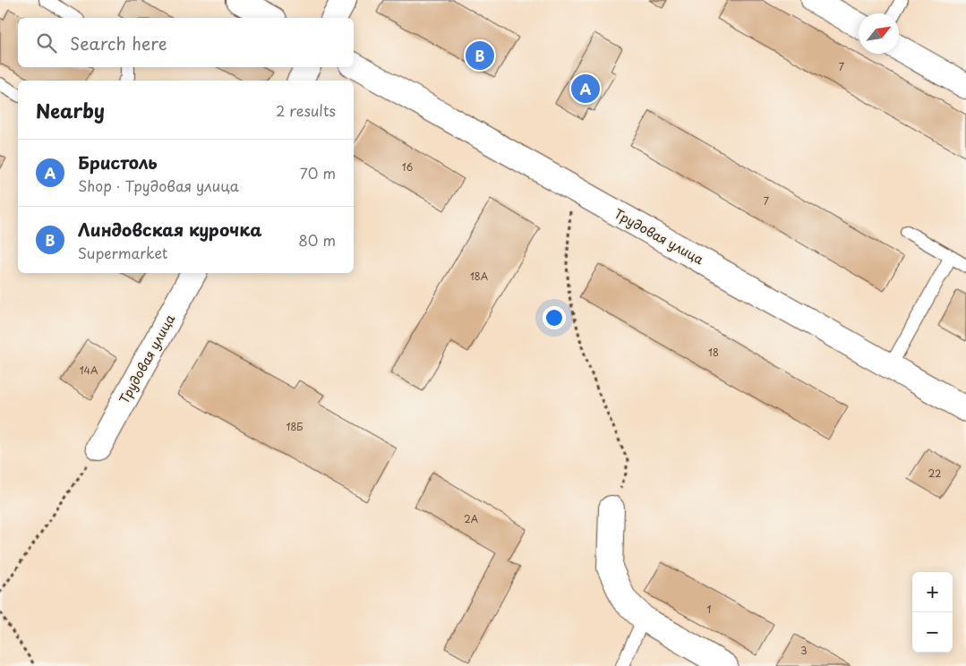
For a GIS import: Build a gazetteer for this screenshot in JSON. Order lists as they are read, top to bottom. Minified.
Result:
{"streets":{"street":["Трудовая улица"]},"house_numbers":["7","16","7","18А","18","14А","18Б","22","2А","1","3"],"north":"top right","page":{"search":"Search here","pins":["B","A"],"heading":["Nearby","2 results"],"list":[{"mark":"A","name":"Бристоль","note":"Shop · Трудовая улица","value":"70 m"},{"mark":"B","name":"Линдовская курочка","note":"Supermarket","value":"80 m"}],"map_buttons":["+","−"]}}
